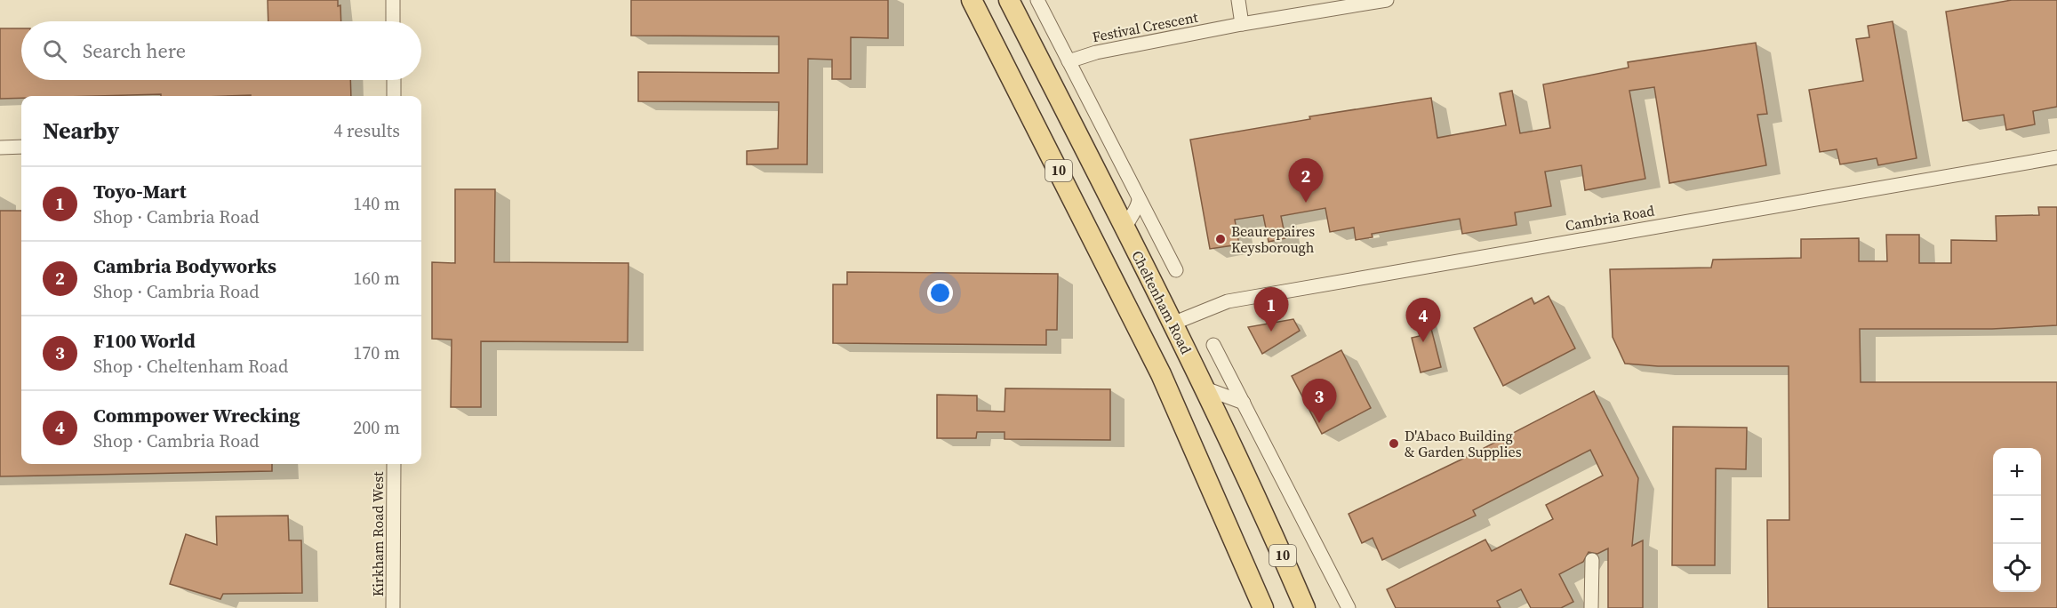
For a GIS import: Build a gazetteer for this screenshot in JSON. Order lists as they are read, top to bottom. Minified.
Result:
{"streets":{"main road":["10","Cheltenham Road"],"street":["Festival Crescent","Cambria Road","Kirkham Road West"]},"crossings":[["Festival Crescent","Cheltenham Road"],["Cambria Road","Cheltenham Road"]],"places":["Beaurepaires Keysborough","D'Abaco Building & Garden Supplies"],"page":{"search":"Search here","heading":["Nearby","4 results"],"pins":["2","1","4","3"],"list":[{"mark":"1","name":"Toyo-Mart","note":"Shop · Cambria Road","value":"140 m"},{"mark":"2","name":"Cambria Bodyworks","note":"Shop · Cambria Road","value":"160 m"},{"mark":"3","name":"F100 World","note":"Shop · Cheltenham Road","value":"170 m"},{"mark":"4","name":"Commpower Wrecking","note":"Shop · Cambria Road","value":"200 m"}],"map_buttons":["+","−"]}}
